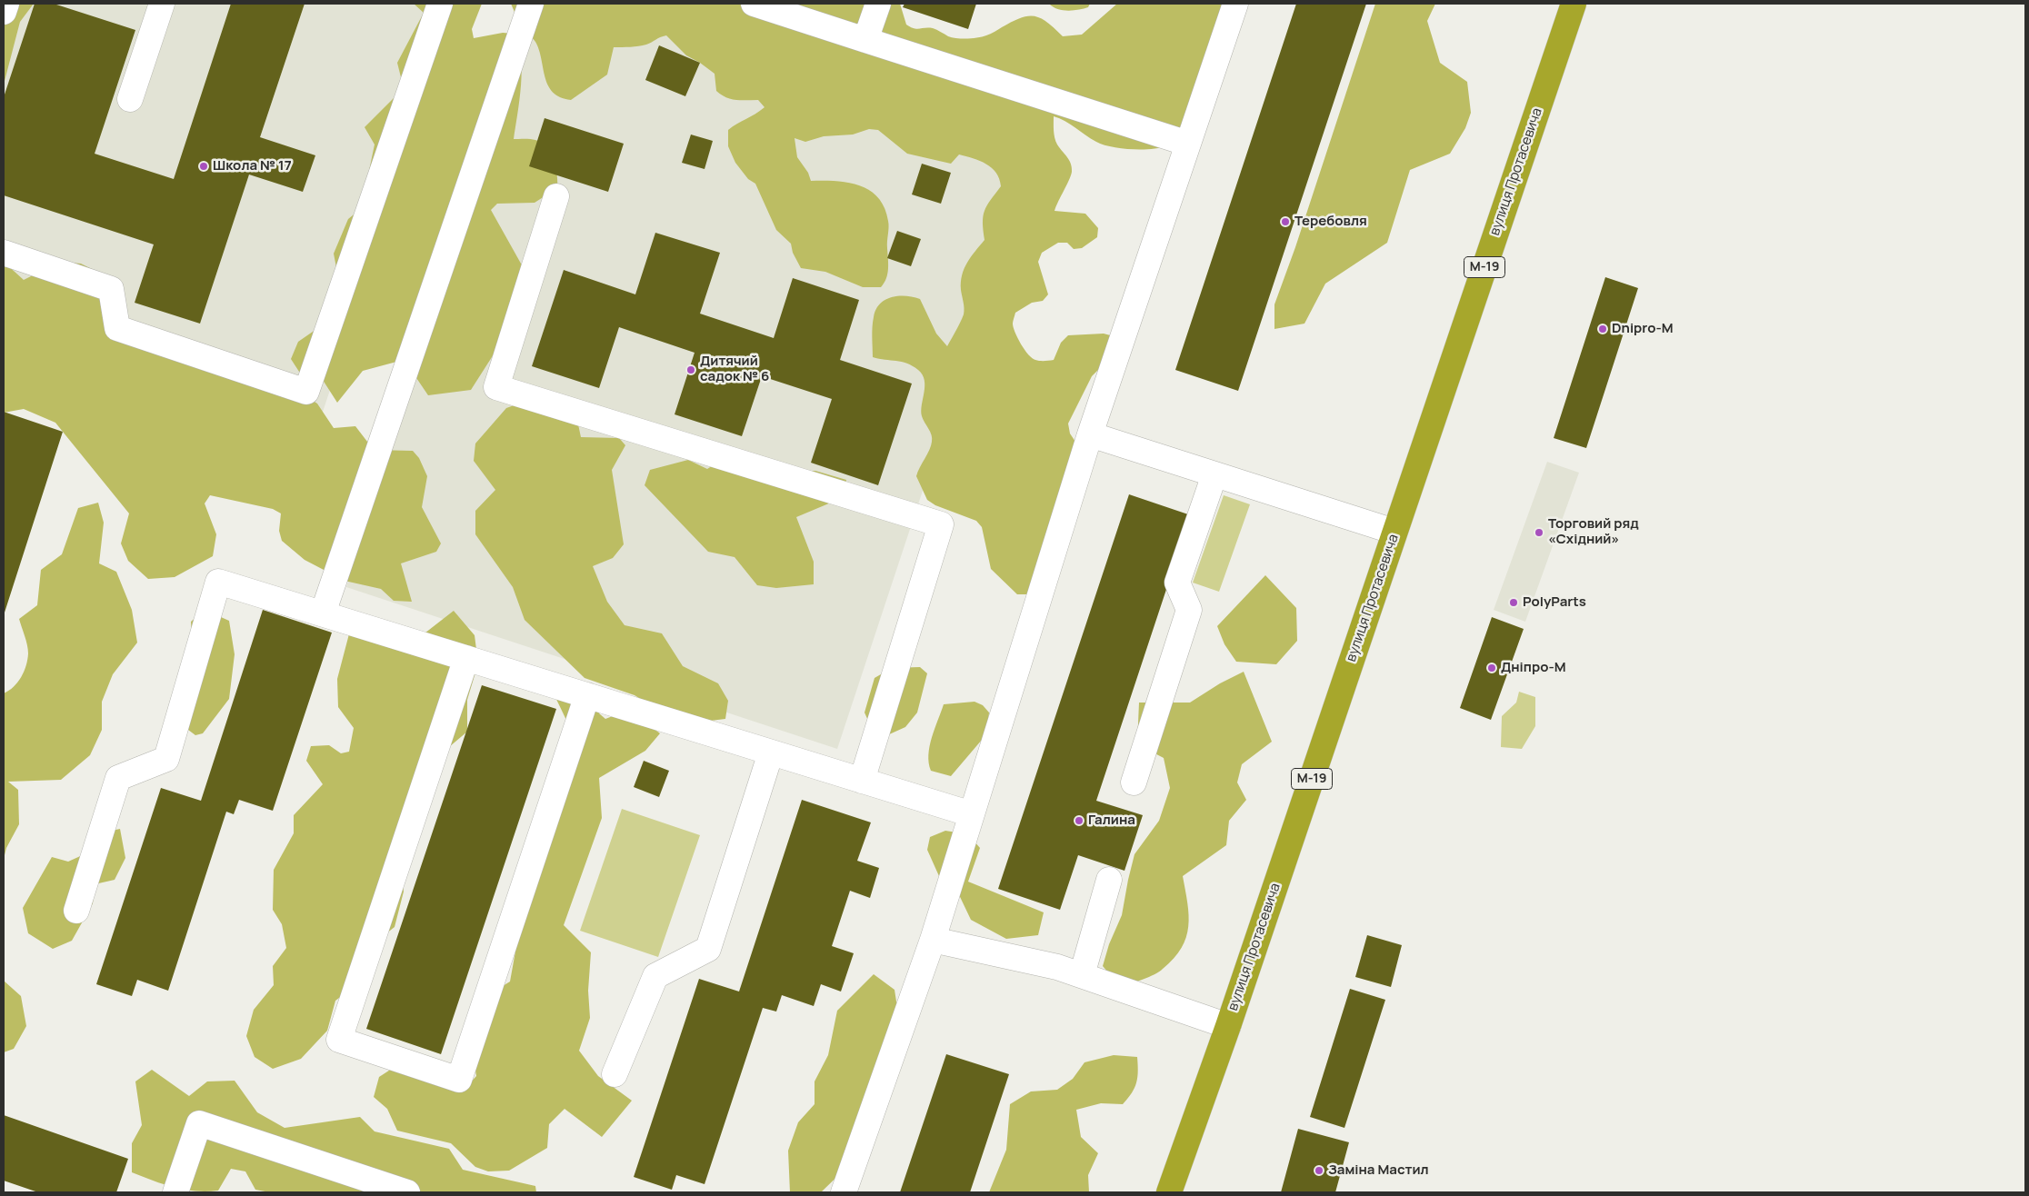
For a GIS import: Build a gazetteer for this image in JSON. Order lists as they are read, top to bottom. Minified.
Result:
{"streets":{"highway":["вулиця Протасевича","М-19"]},"places":["Школа № 17","Теребовля","Dnipro-M","Дитячий садок № 6","Торговий ряд «Східний»","PolyParts","Дніпро-М","Галина","Заміна Мастил"]}
